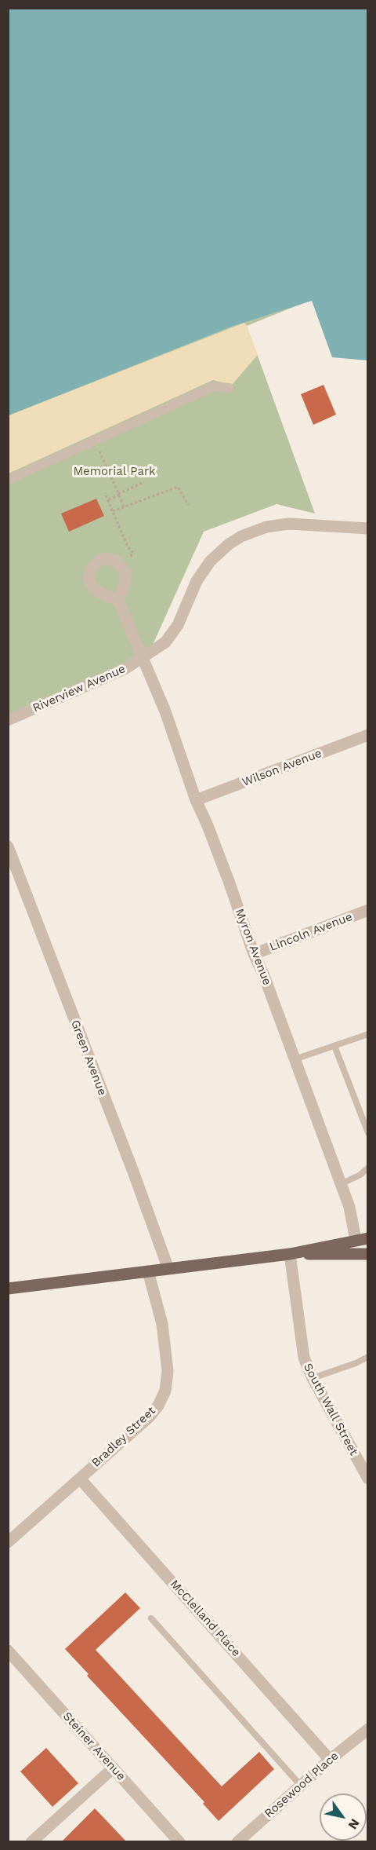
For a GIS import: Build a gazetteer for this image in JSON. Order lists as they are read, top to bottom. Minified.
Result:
{"streets":{"street":["Riverview Avenue","Wilson Avenue","Lincoln Avenue","Myron Avenue","Green Avenue","South Wall Street","Bradley Street","McClelland Place","Steiner Avenue","Rosewood Place"]},"crossings":[["Riverview Avenue","Myron Avenue"],["Wilson Avenue","Myron Avenue"],["Lincoln Avenue","Myron Avenue"],["Bradley Street","McClelland Place"],["McClelland Place","Rosewood Place"]],"parks":["Memorial Park"],"north":"bottom right"}
